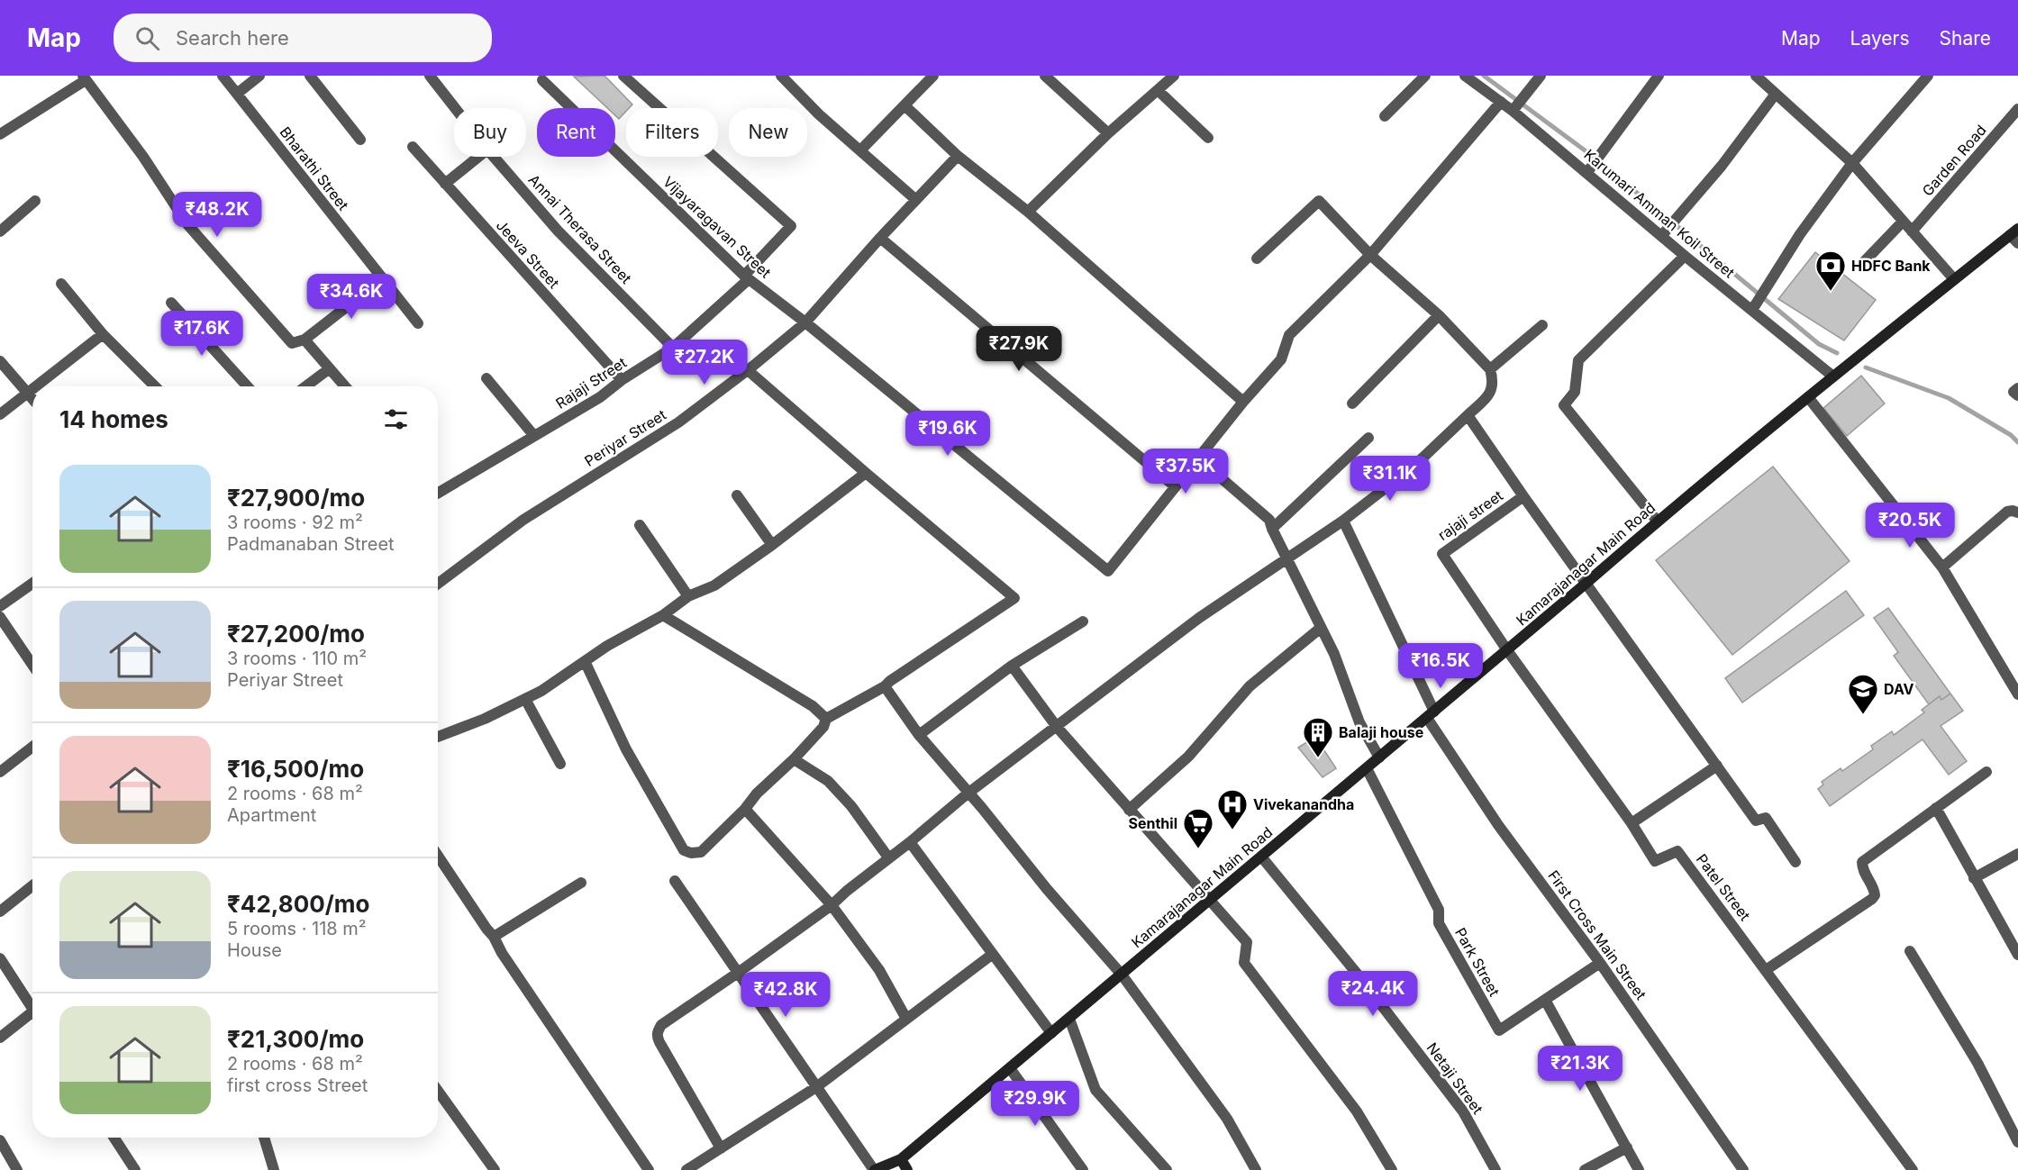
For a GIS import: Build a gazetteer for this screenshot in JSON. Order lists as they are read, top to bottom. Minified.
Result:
{"streets":{"main road":["Kamarajanagar Main Road"],"street":["Garden Road","Bharathi Street","Karumari Amman Koil Street","Vijayaragavan Street","Annai Therasa Street","Jeeva Street","Rajaji Street","Periyar Street","rajaji street","Patel Street","First Cross Main Street","Park Street","Netaji Street"]},"crossings":[["Karumari Amman Koil Street","Kamarajanagar Main Road"],["Vijayaragavan Street","Rajaji Street"],["Vijayaragavan Street","Periyar Street"],["Annai Therasa Street","Rajaji Street"],["Jeeva Street","Rajaji Street"],["rajaji street","Kamarajanagar Main Road"],["rajaji street","Patel Street"],["Kamarajanagar Main Road","Patel Street"],["Kamarajanagar Main Road","First Cross Main Street"],["Kamarajanagar Main Road","Park Street"],["Kamarajanagar Main Road","Netaji Street"],["First Cross Main Street","Park Street"]],"places":{"bank":["HDFC Bank"],"school or university":["DAV"],"building":["Balaji house"],"hospital":["Vivekanandha"],"supermarket":["Senthil"]},"page":{"header":"Map","search":"Search here","nav":["Map","Layers","Share"],"chip":["Buy","Rent","Filters","New"],"price":["₹48.2K","₹34.6K","₹17.6K","₹27.9K","₹27.2K","₹19.6K","₹37.5K","₹31.1K","₹20.5K","₹16.5K","₹24.4K","₹42.8K","₹21.3K","₹29.9K"],"heading":"14 homes","list":[{"name":"₹27,900/mo","note":"3 rooms · 92 m² · Padmanaban Street"},{"name":"₹27,200/mo","note":"3 rooms · 110 m² · Periyar Street"},{"name":"₹16,500/mo","note":"2 rooms · 68 m² · Apartment"},{"name":"₹42,800/mo","note":"5 rooms · 118 m² · House"},{"name":"₹21,300/mo","note":"2 rooms · 68 m² · first cross Street"}]}}
